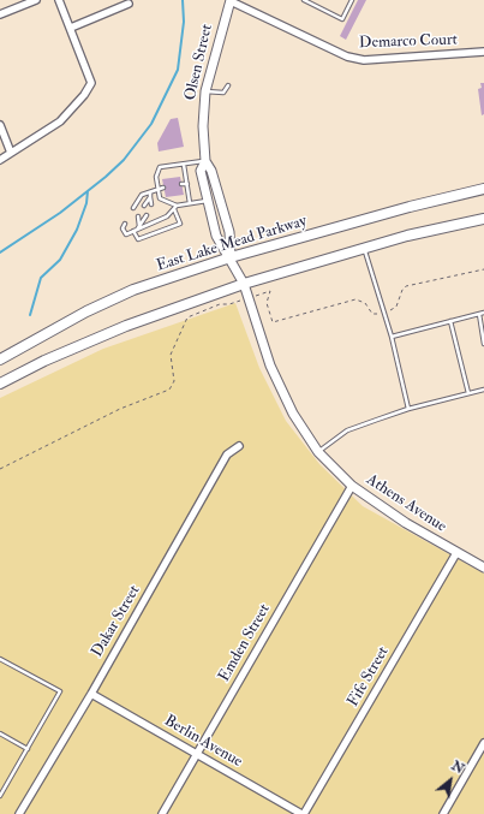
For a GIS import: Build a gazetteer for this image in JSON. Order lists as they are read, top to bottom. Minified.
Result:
{"streets":{"main road":["East Lake Mead Parkway"],"street":["Demarco Court","Olsen Street","Athens Avenue","Dakar Street","Emden Street","Fife Street","Berlin Avenue"]},"crossings":[["Demarco Court","Olsen Street"],["Olsen Street","East Lake Mead Parkway"],["Olsen Street","Athens Avenue"],["Athens Avenue","Emden Street"],["Athens Avenue","Fife Street"],["Dakar Street","Berlin Avenue"],["Emden Street","Berlin Avenue"],["Fife Street","Berlin Avenue"]],"north":"top right"}
